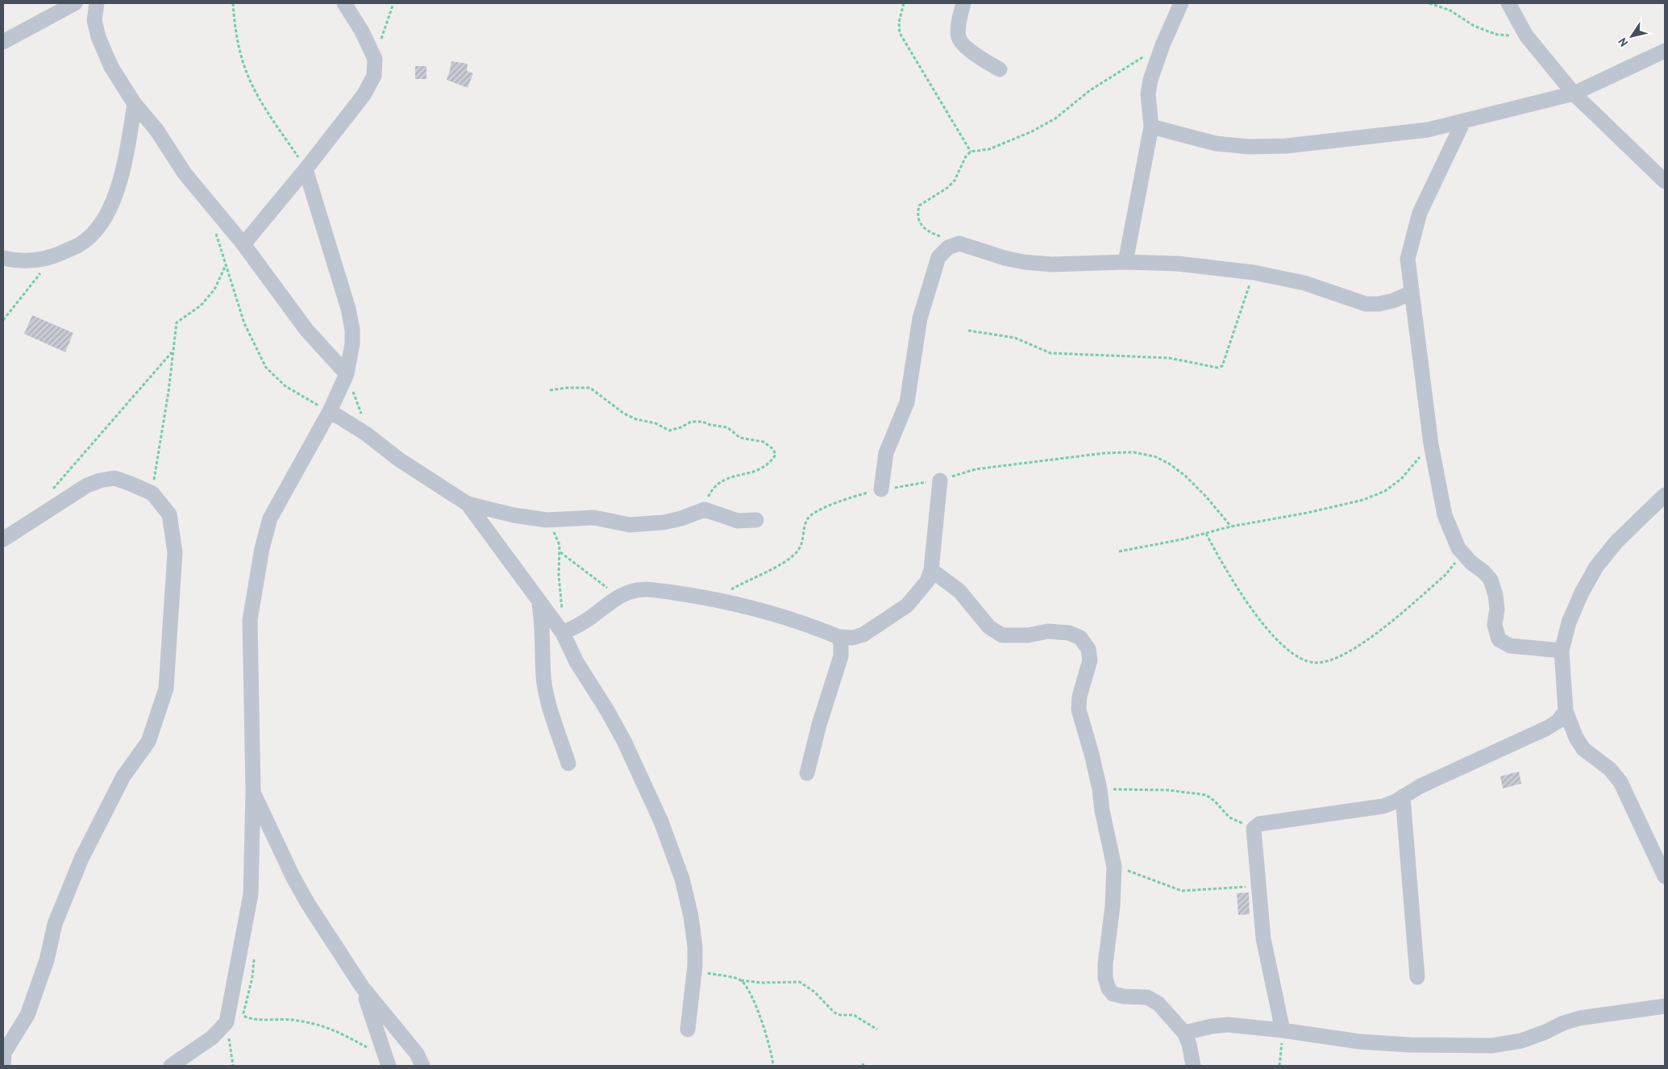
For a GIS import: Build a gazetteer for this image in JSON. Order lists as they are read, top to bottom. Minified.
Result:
{"north":"bottom left"}
